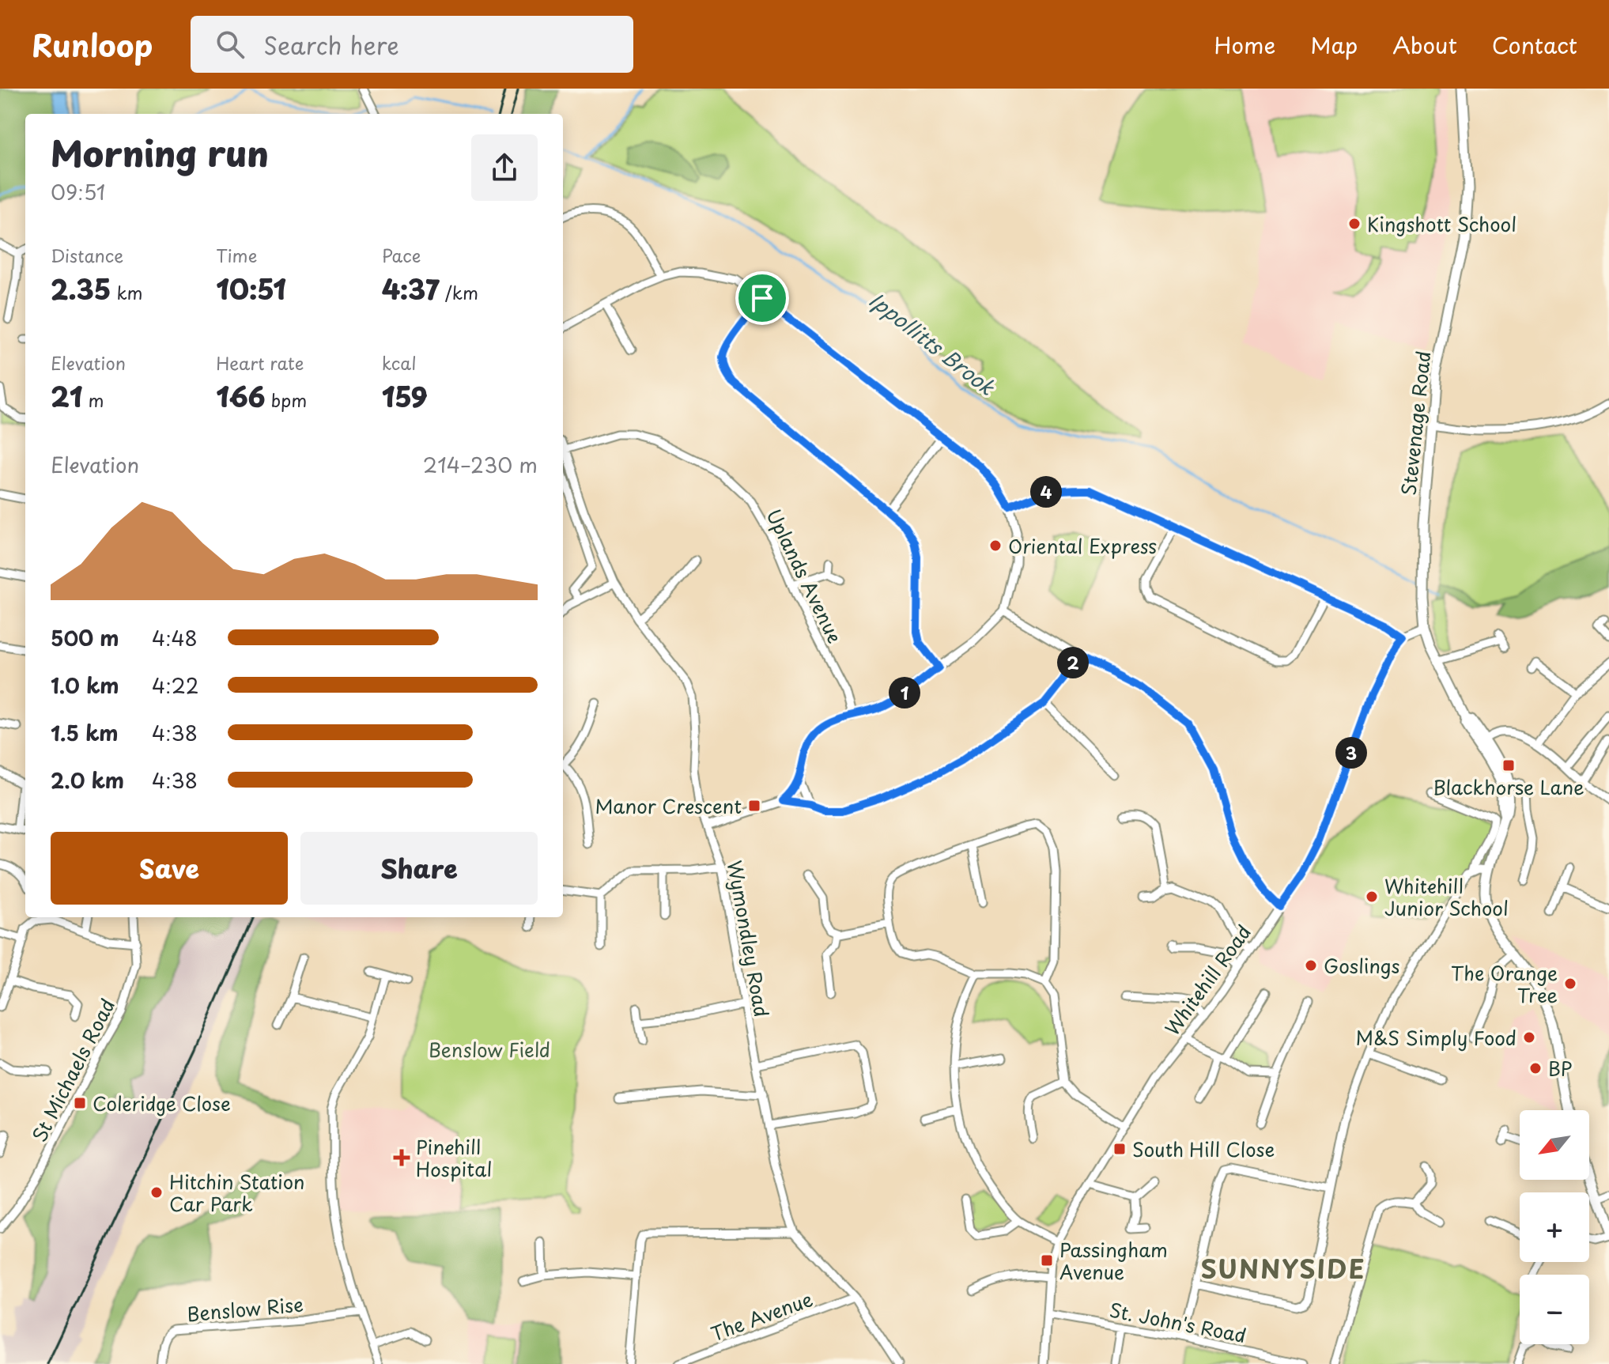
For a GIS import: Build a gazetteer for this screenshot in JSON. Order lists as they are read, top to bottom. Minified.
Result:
{"streets":{"main road":["Stevenage Road"],"street":["Uplands Avenue","Wymondley Road","Whitehill Road","St Michaels Road","Benslow Rise","The Avenue","St. John's Road"]},"crossings":[["Uplands Avenue","Wymondley Road"],["Wymondley Road","The Avenue"],["Whitehill Road","St. John's Road"]],"districts":["SUNNYSIDE"],"water":["Ippollitts Brook"],"parks":["Benslow Field"],"places":{"other":["Kingshott School","Oriental Express","Whitehill Junior School","Goslings","The Orange Tree","M&S Simply Food","BP","Hitchin Station Car Park"],"transit":["Blackhorse Lane","Manor Crescent","Coleridge Close","South Hill Close","Passingham Avenue"],"health":["Pinehill Hospital"]},"north":"bottom left","page":{"header":"Runloop","search":"Search here","nav":["Home","Map","About","Contact"],"heading":["Morning run","09:51"],"stats":[["Distance","2.35 km"],["Time","10:51"],["Pace","4:37 /km"],["Elevation","21 m"],["Heart rate","166 bpm"],["kcal","159"]],"chart":["Elevation","214–230 m"],"pins":["4","2","1","3"],"list":[{"name":"500 m","note":"4:48"},{"name":"1.0 km","note":"4:22"},{"name":"1.5 km","note":"4:38"},{"name":"2.0 km","note":"4:38"}],"buttons":["Save","Share"],"map_buttons":["+","−"]}}
